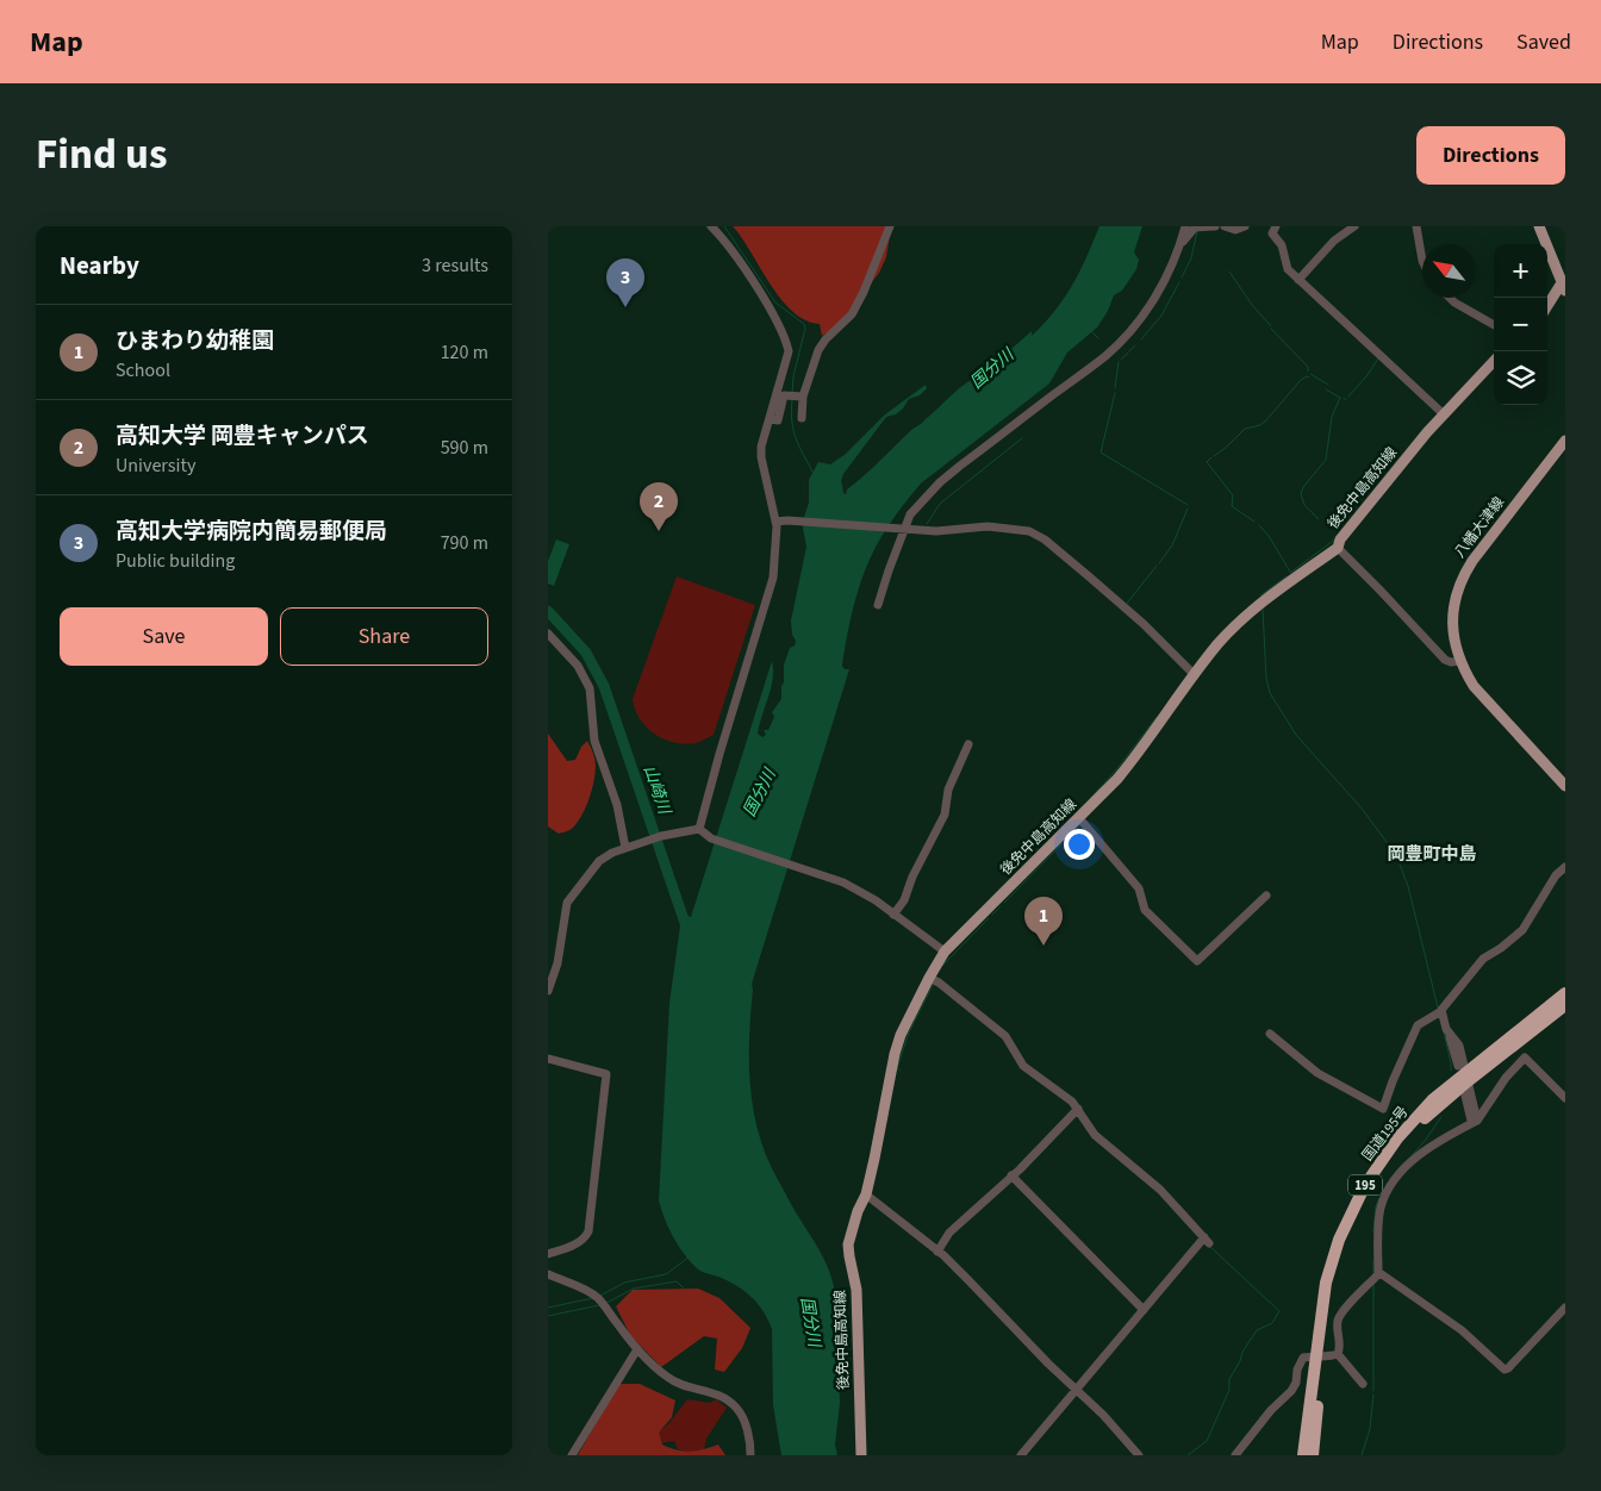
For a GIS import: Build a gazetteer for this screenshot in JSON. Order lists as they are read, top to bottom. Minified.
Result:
{"streets":{"highway":["国道195号","195"],"main road":["後免中島高知線","八幡大津線"]},"districts":["岡豊町中島"],"water":["国分川","山崎川"],"north":"top left","page":{"header":"Map","nav":["Map","Directions","Saved"],"title":"Find us","buttons":["Directions",["Save","Share"]],"heading":["Nearby","3 results"],"map_buttons":["+","−"],"pins":["3","2","1"],"list":[{"mark":"1","name":"ひまわり幼稚園","note":"School","value":"120 m"},{"mark":"2","name":"高知大学 岡豊キャンパス","note":"University","value":"590 m"},{"mark":"3","name":"高知大学病院内簡易郵便局","note":"Public building","value":"790 m"}]}}
